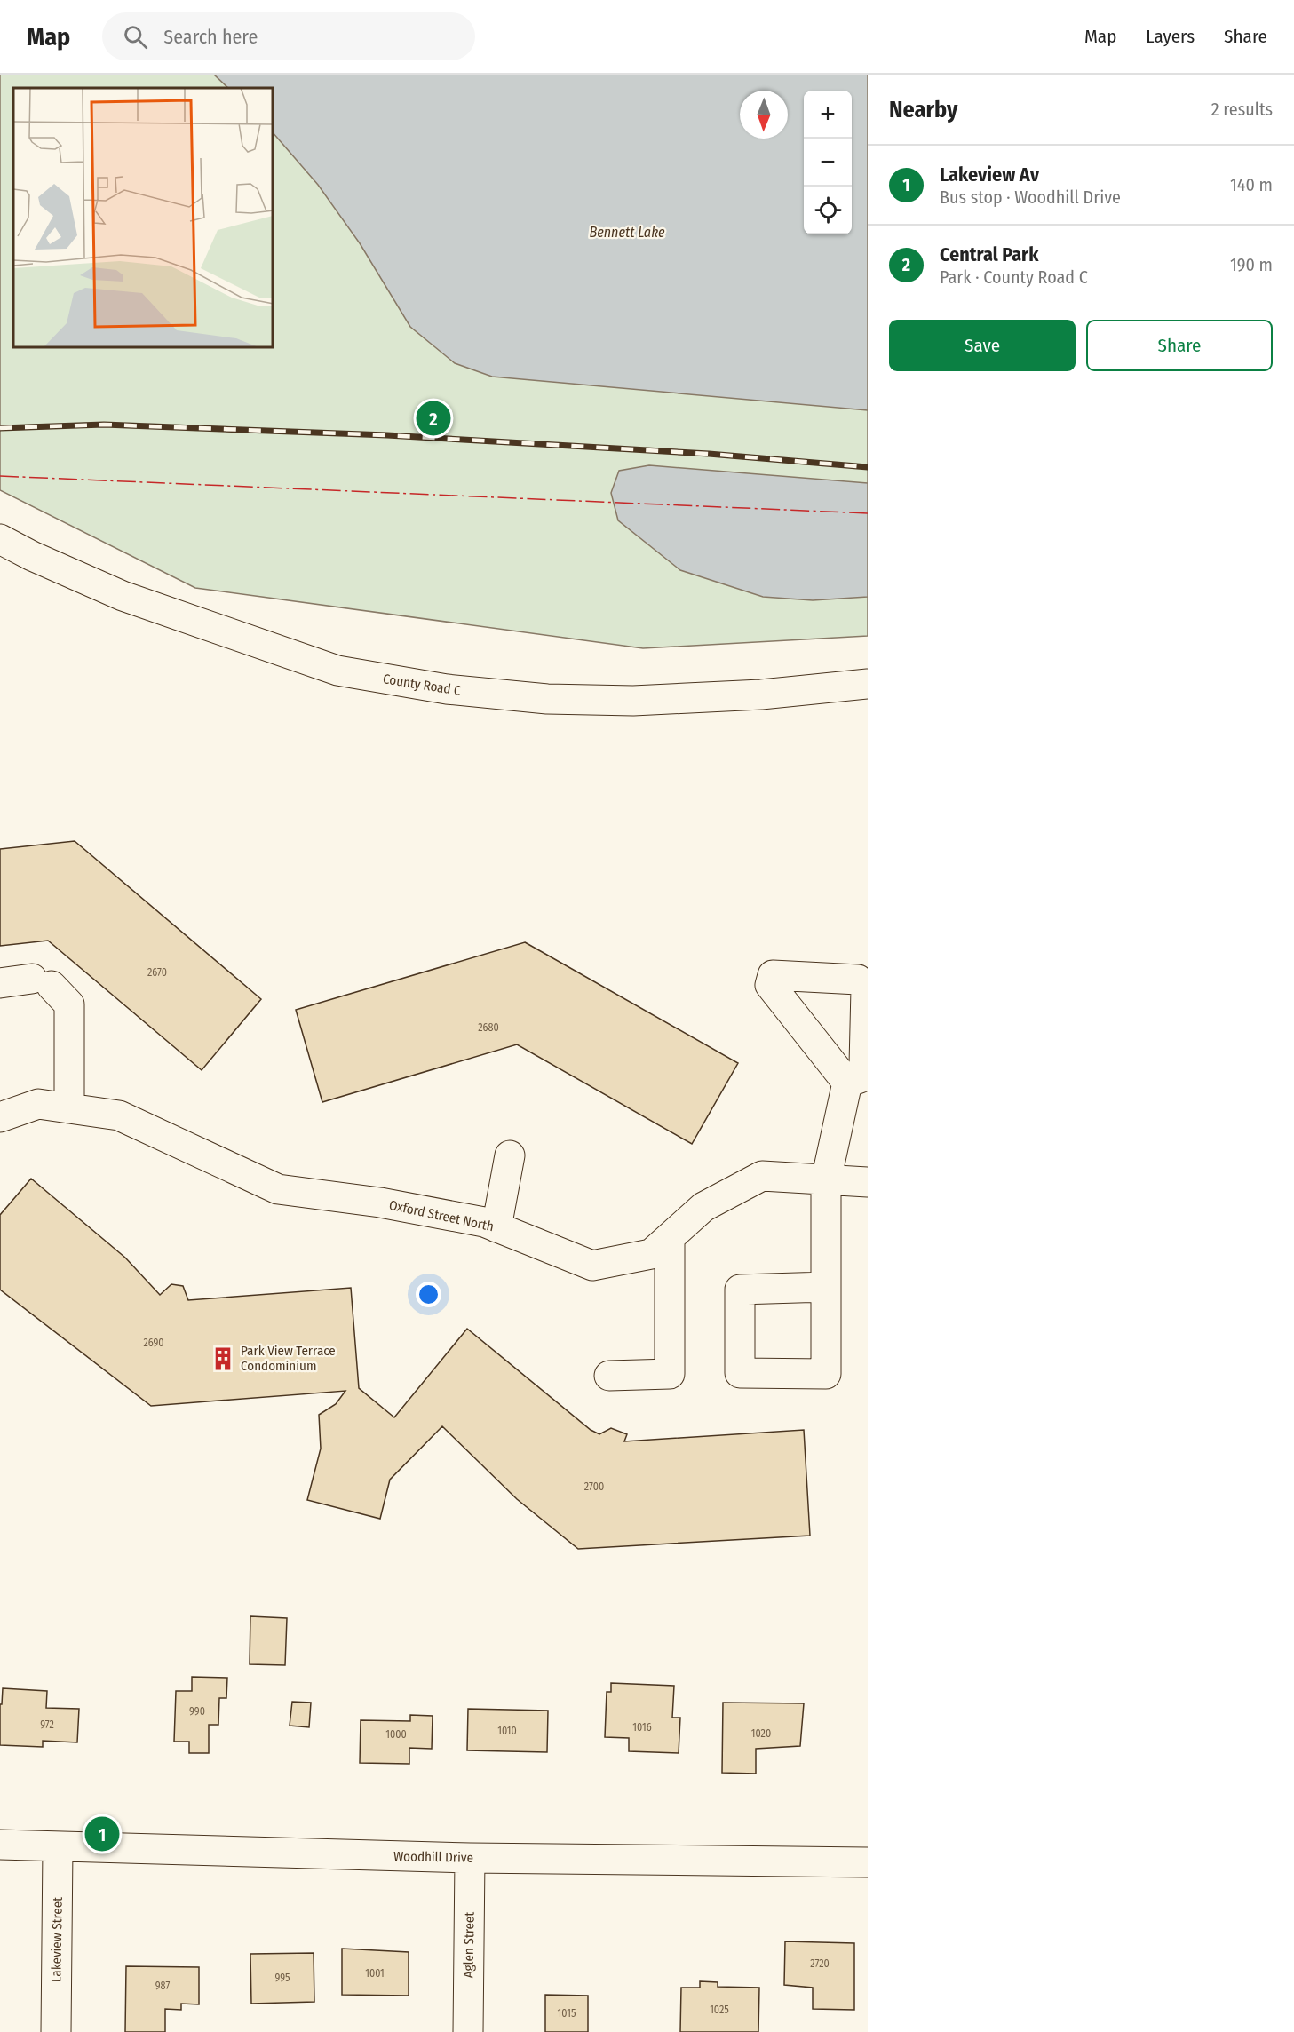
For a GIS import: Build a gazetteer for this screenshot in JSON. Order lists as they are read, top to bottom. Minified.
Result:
{"streets":{"street":["County Road C","Oxford Street North","Woodhill Drive","Lakeview Street","Aglen Street"]},"crossings":[["Woodhill Drive","Lakeview Street"],["Woodhill Drive","Aglen Street"]],"water":["Bennett Lake"],"places":{"building":["Park View Terrace Condominium"]},"house_numbers":["2670","2680","2690","2700","990","972","1016","1010","1020","1000","2720","1001","995","987","1025","1015"],"north":"bottom","page":{"header":"Map","search":"Search here","nav":["Map","Layers","Share"],"heading":["Nearby","2 results"],"map_buttons":["+","−"],"list":[{"mark":"1","name":"Lakeview Av","note":"Bus stop · Woodhill Drive","value":"140 m"},{"mark":"2","name":"Central Park","note":"Park · County Road C","value":"190 m"}],"buttons":["Save","Share"],"pins":["2","1"]}}
